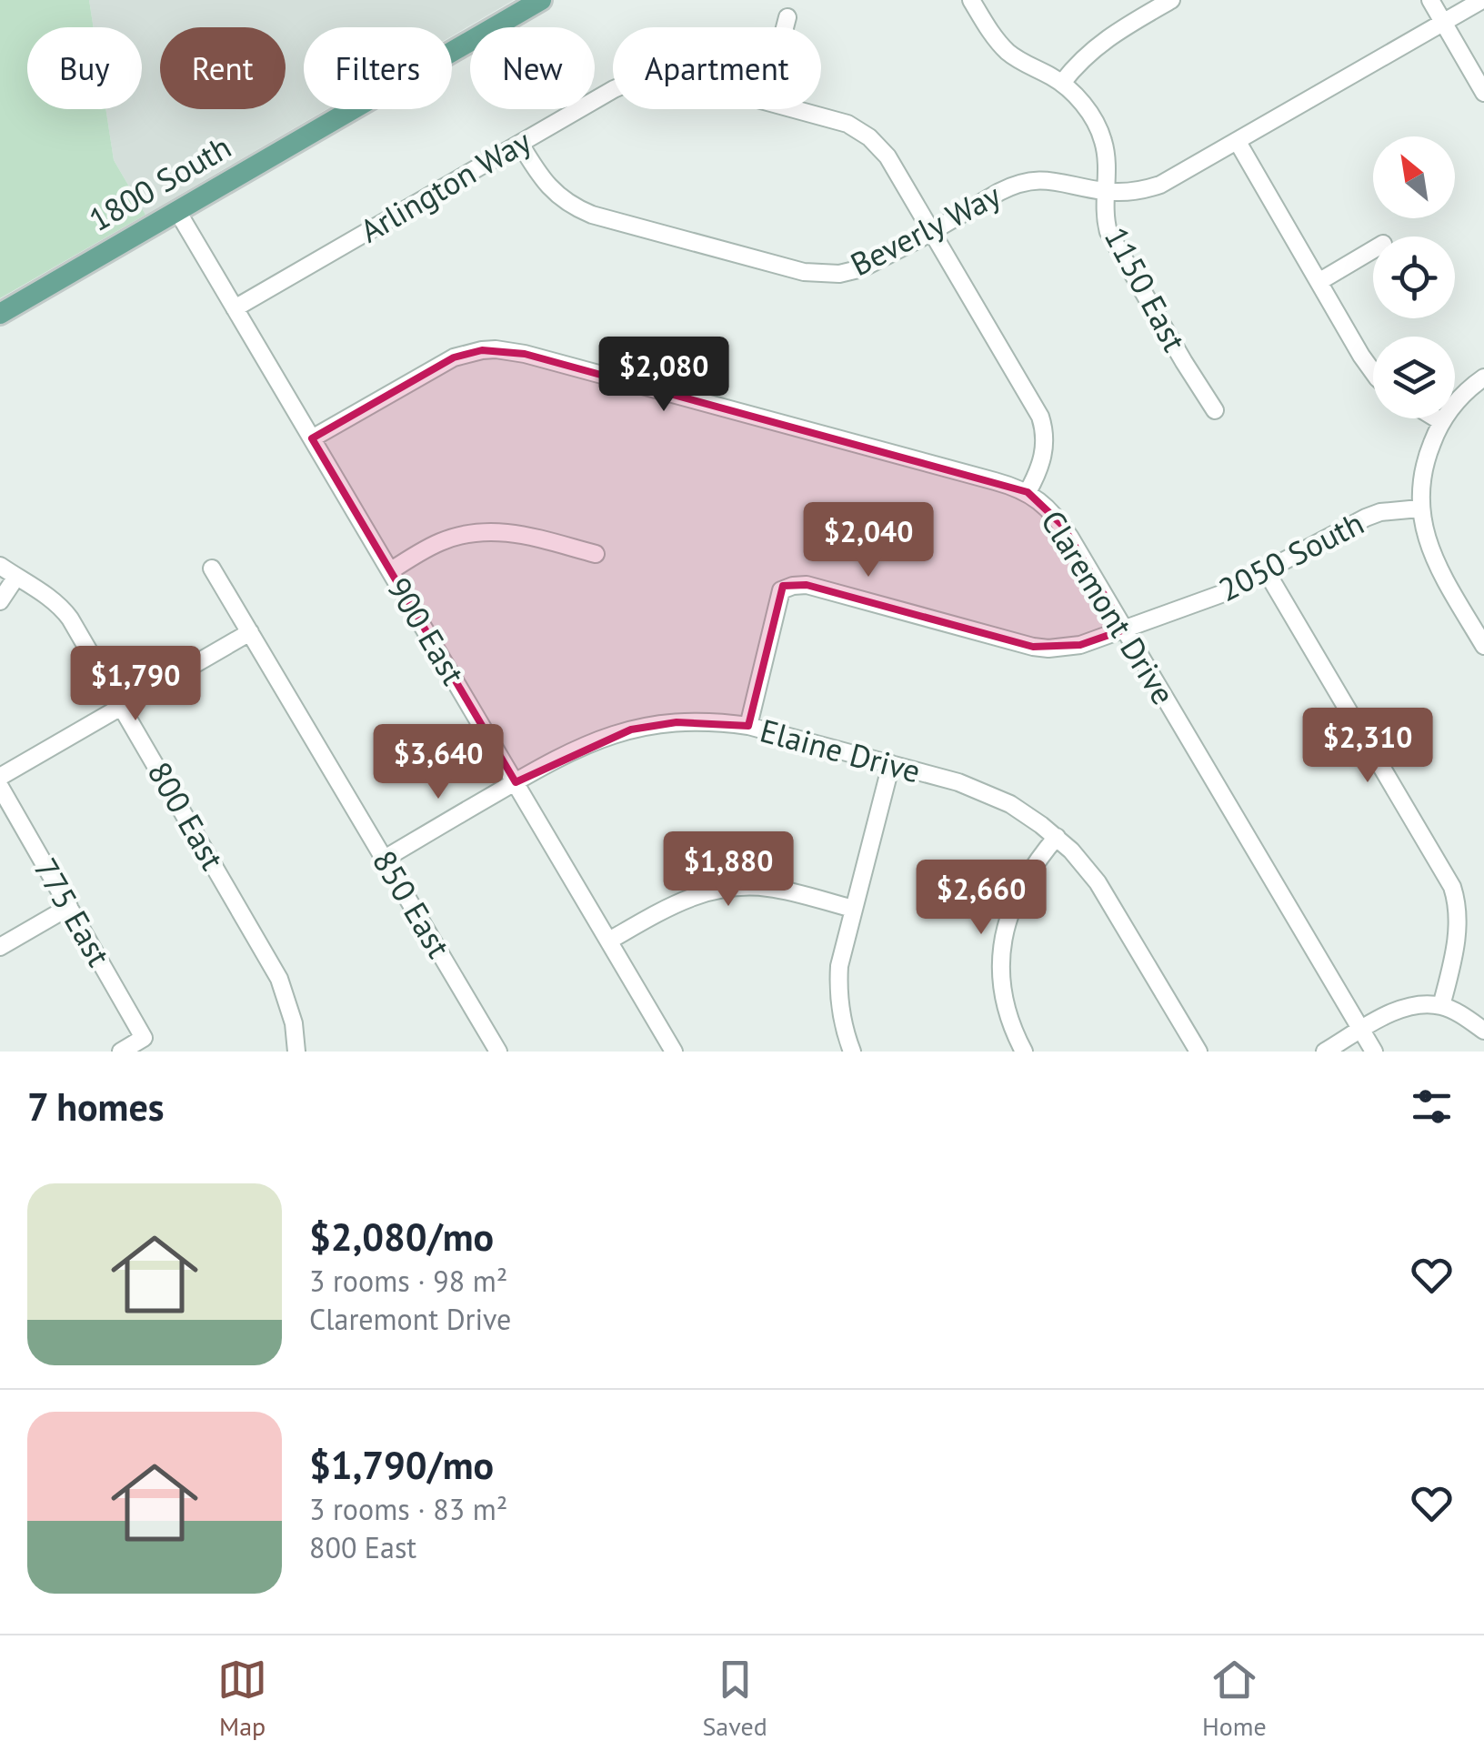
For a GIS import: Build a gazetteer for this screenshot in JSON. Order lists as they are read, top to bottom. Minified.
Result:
{"streets":{"main road":["1800 South"],"street":["Arlington Way","Beverly Way","1150 East","2050 South","Claremont Drive","900 East","Elaine Drive","800 East","850 East","775 East"]},"crossings":[["1800 South","900 East"],["Arlington Way","Beverly Way"],["Arlington Way","Claremont Drive"],["Arlington Way","900 East"],["Beverly Way","1150 East"],["2050 South","Claremont Drive"],["2050 South","Elaine Drive"],["Claremont Drive","900 East"],["900 East","Elaine Drive"],["Elaine Drive","850 East"]],"north":"top left","page":{"chip":["Buy","Rent","Filters","New","Apartment"],"price":["$2,080","$2,040","$1,790","$2,310","$3,640","$1,880","$2,660"],"heading":"7 homes","list":[{"name":"$2,080/mo","note":"3 rooms · 98 m² · Claremont Drive"},{"name":"$1,790/mo","note":"3 rooms · 83 m² · 800 East"}],"tabs":["Map","Saved","Home"]}}
